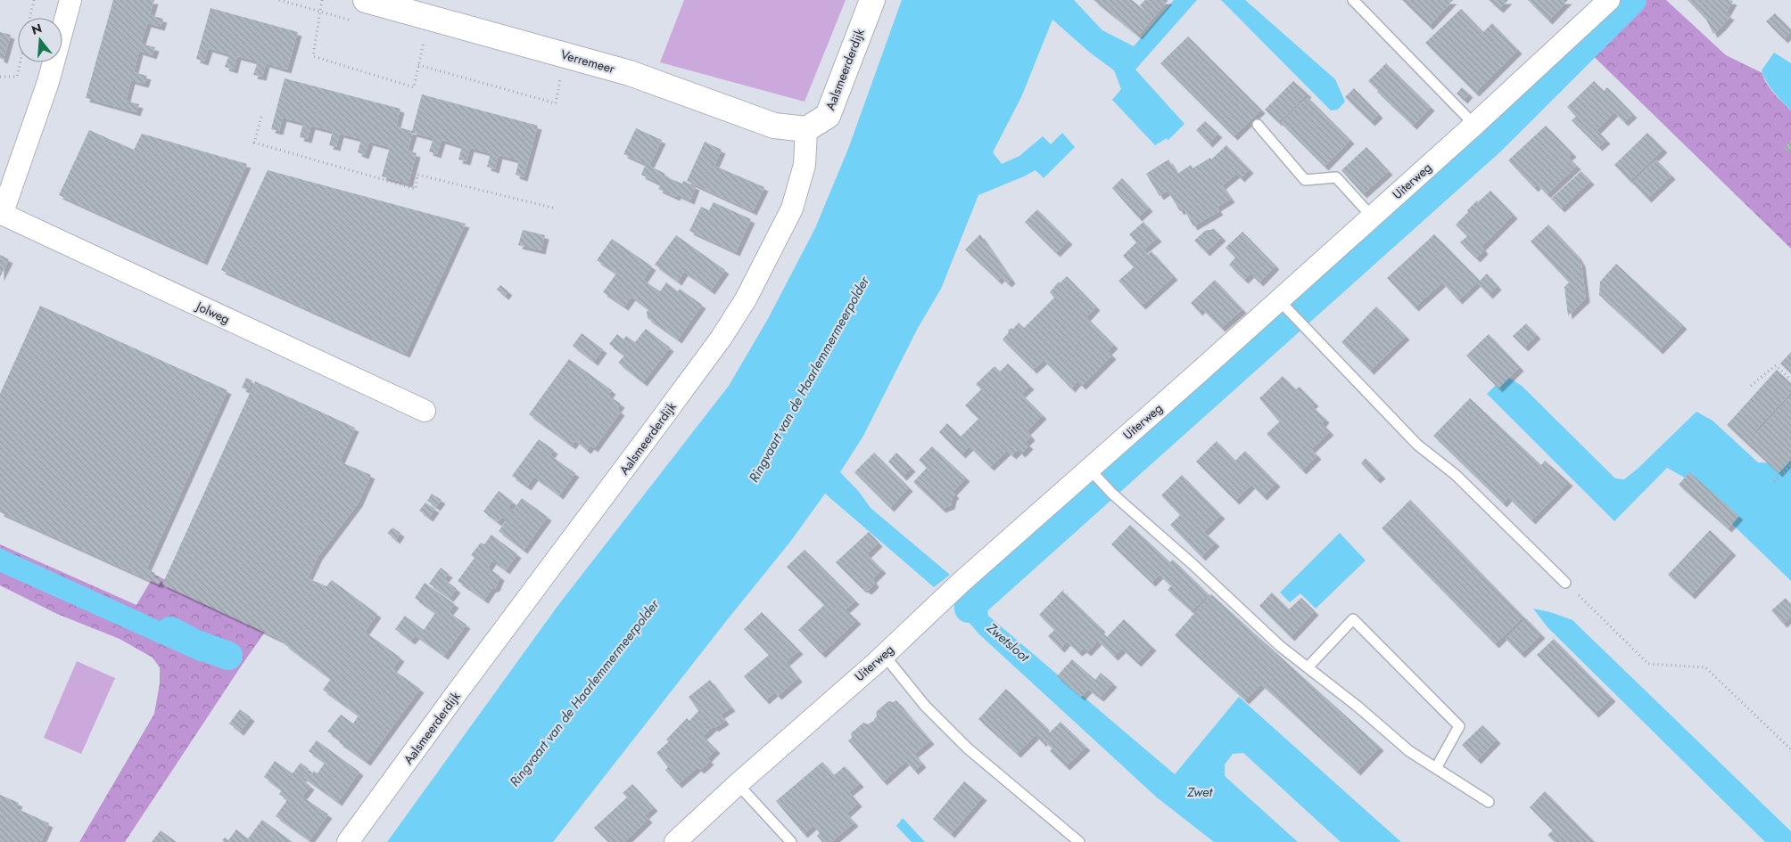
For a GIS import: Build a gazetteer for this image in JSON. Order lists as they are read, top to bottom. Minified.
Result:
{"streets":{"street":["Verremeer","Aalsmeerderdijk","Uiterweg","Jolweg"]},"crossings":[["Verremeer","Aalsmeerderdijk"]],"water":["Ringvaart van de Haarlemmermeerpolder","Zwetsloot","Zwet"],"north":"top"}
